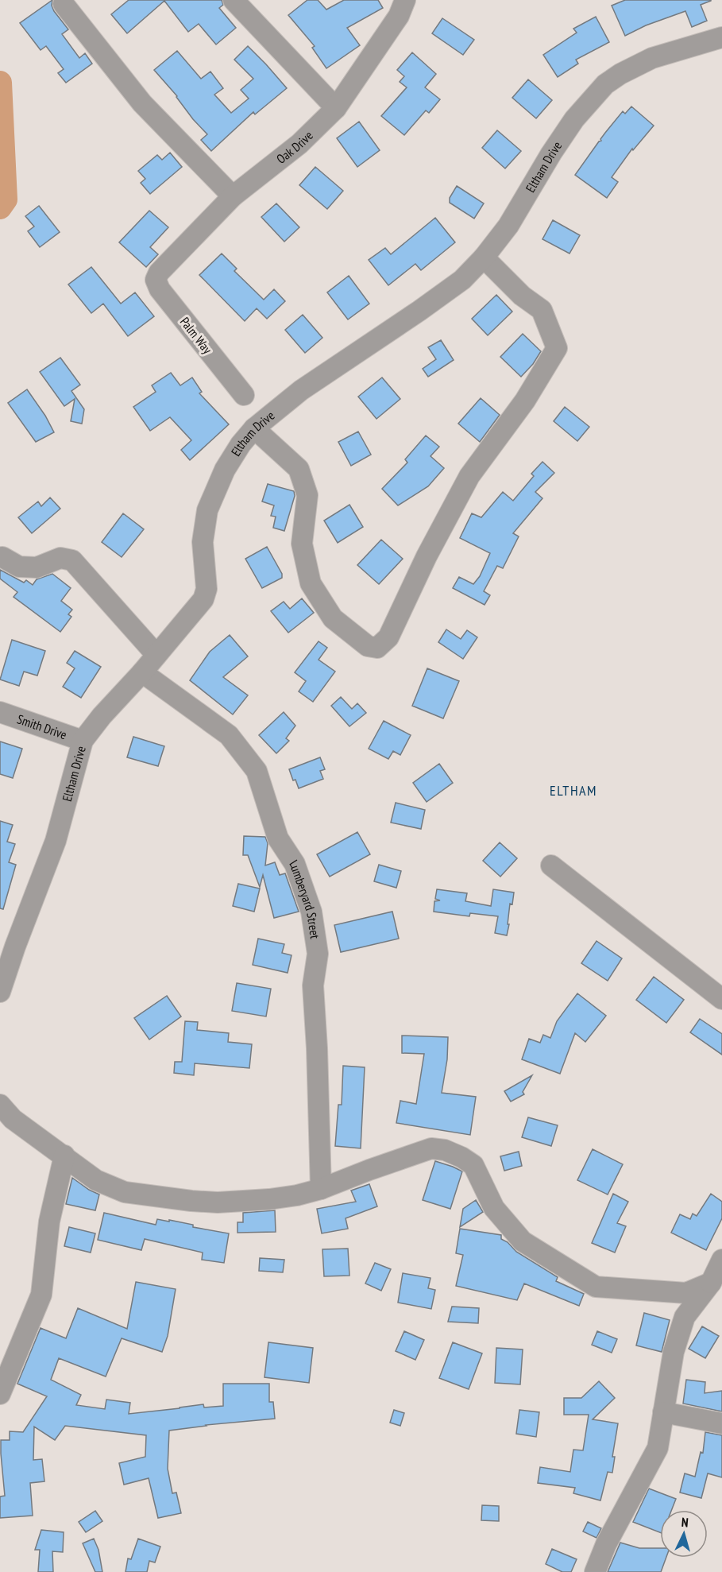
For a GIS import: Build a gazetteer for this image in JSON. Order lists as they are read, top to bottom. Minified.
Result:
{"streets":{"street":["Oak Drive","Eltham Drive","Palm Way","Smith Drive","Lumberyard Street"]},"crossings":[["Oak Drive","Palm Way"],["Eltham Drive","Smith Drive"],["Eltham Drive","Lumberyard Street"]],"districts":["ELTHAM"],"north":"top"}
